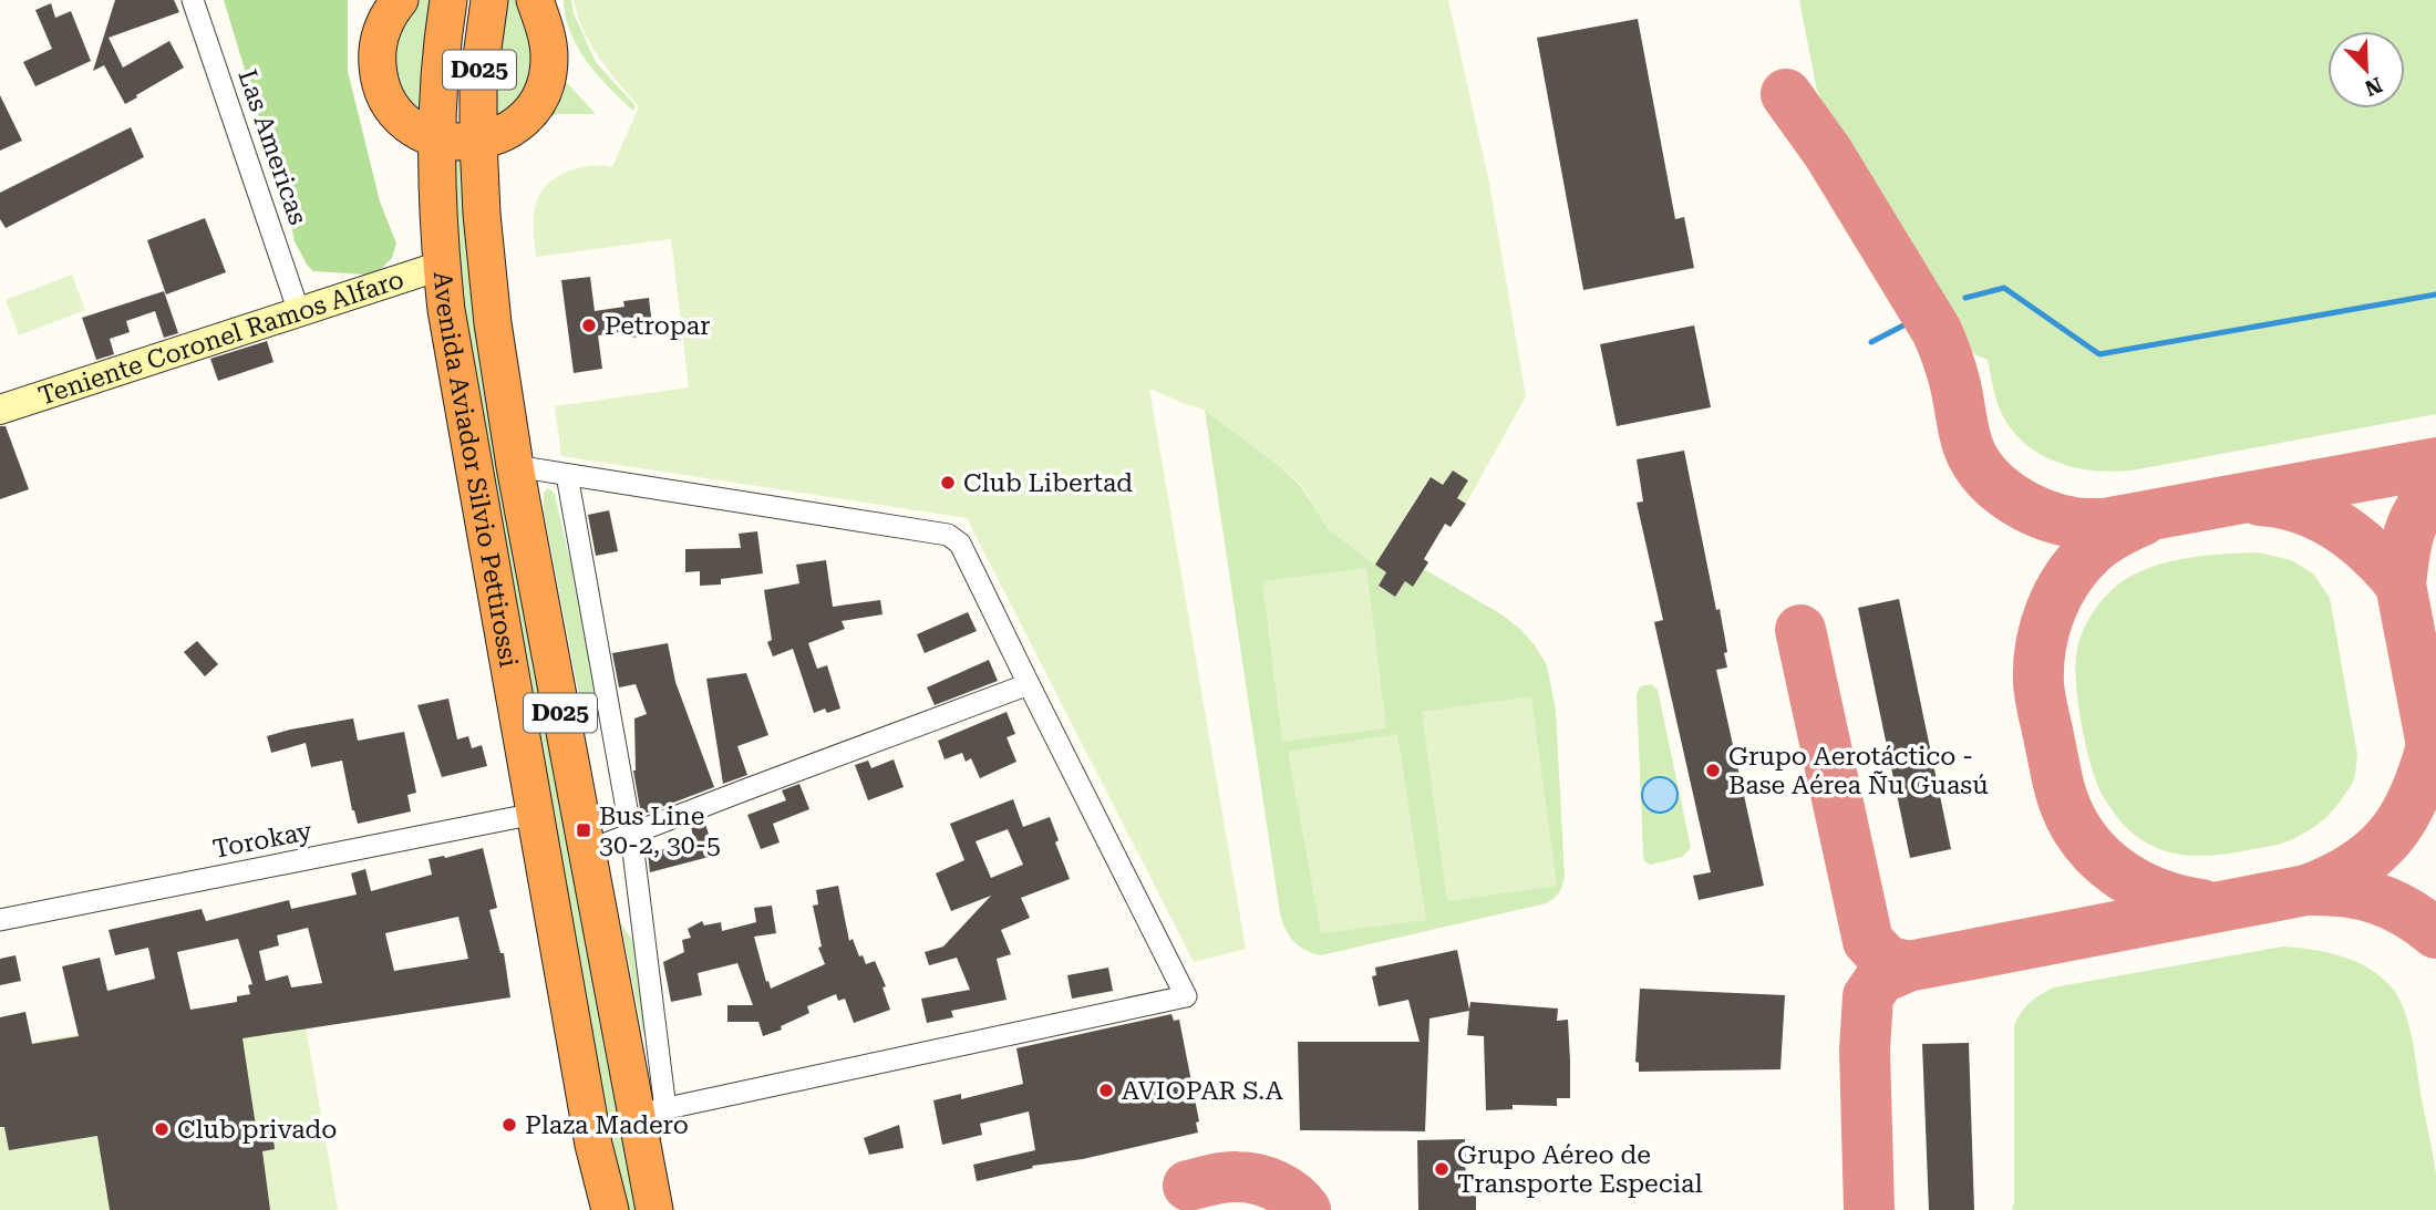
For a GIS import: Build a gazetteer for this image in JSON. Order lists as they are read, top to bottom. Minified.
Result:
{"streets":{"highway":["D025","Avenida Aviador Silvio Pettirossi"],"street":["Las Americas","Teniente Coronel Ramos Alfaro","Torokay"]},"crossings":[["D025","Avenida Aviador Silvio Pettirossi"],["Las Americas","Teniente Coronel Ramos Alfaro"],["Teniente Coronel Ramos Alfaro","Avenida Aviador Silvio Pettirossi"],["Avenida Aviador Silvio Pettirossi","Torokay"]],"places":{"other":["Petropar","Club Libertad","Grupo Aerotáctico - Base Aérea Ñu Guasú","AVIOPAR S.A","Plaza Madero","Club privado","Grupo Aéreo de Transporte Especial"],"transit":["Bus Line 30-2, 30-5"]},"north":"bottom right"}
